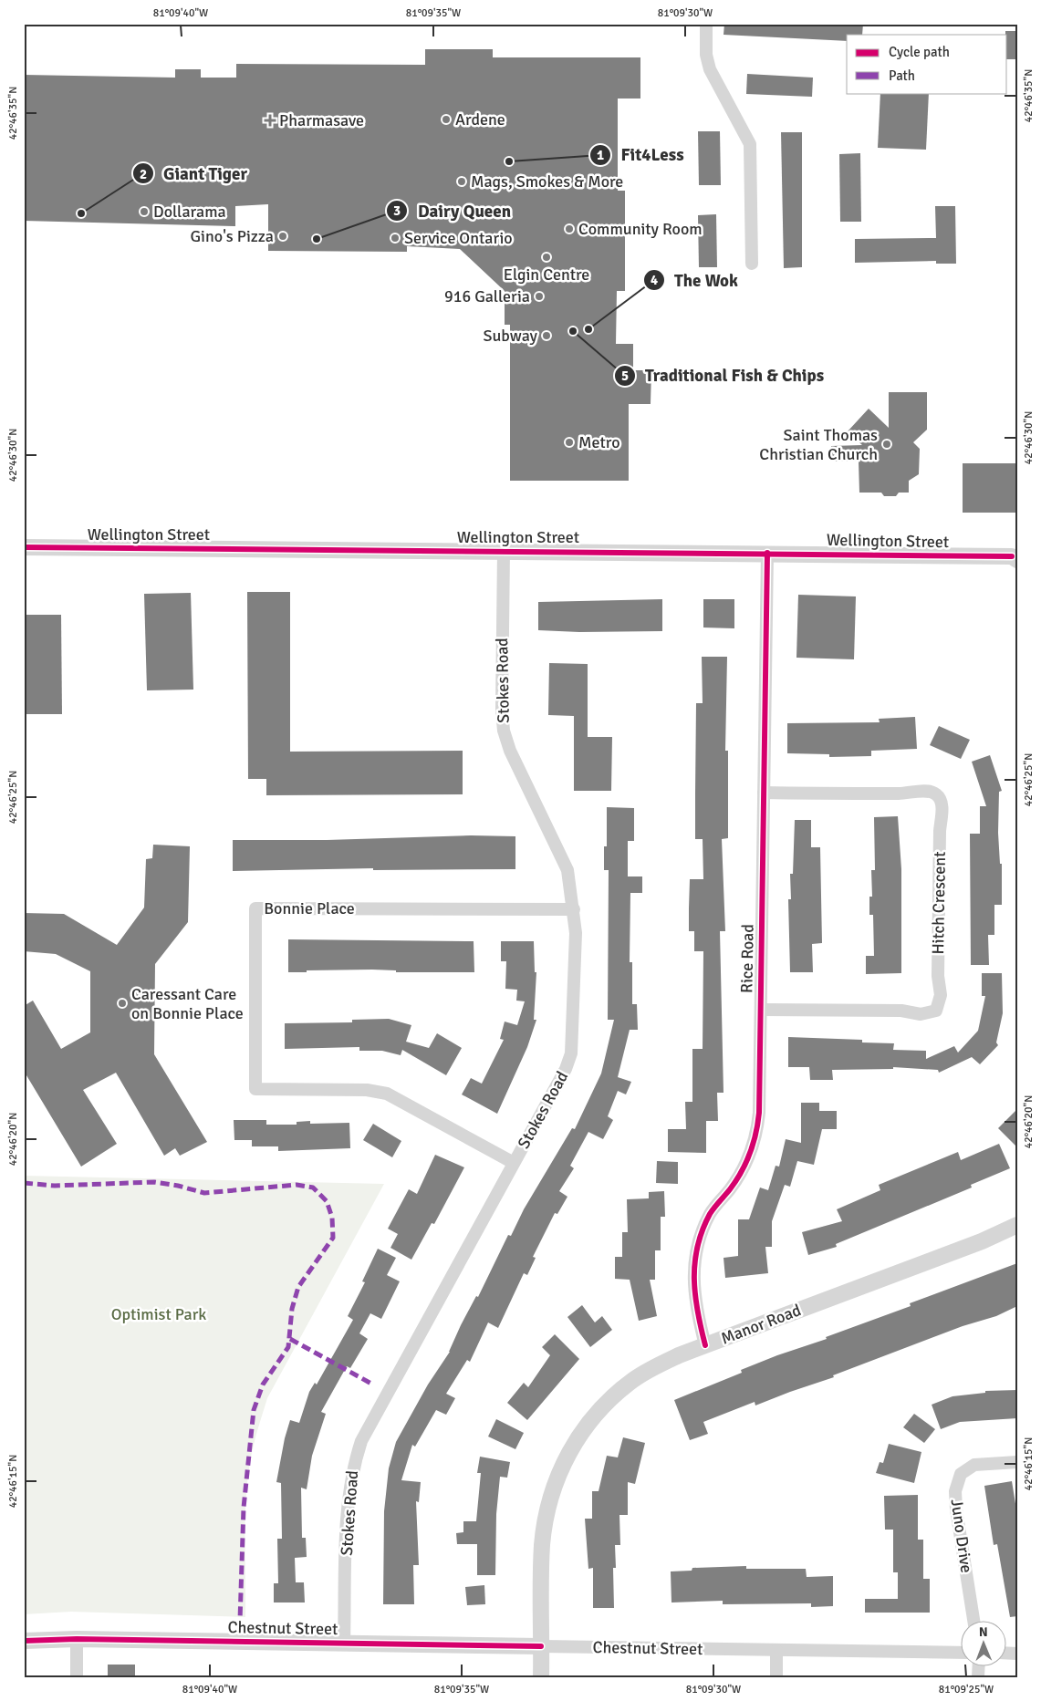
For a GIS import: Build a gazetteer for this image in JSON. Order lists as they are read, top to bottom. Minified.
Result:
{"streets":{"street":["Wellington Street","Stokes Road","Hitch Crescent","Bonnie Place","Rice Road","Manor Road","Juno Drive","Chestnut Street"]},"crossings":[["Wellington Street","Stokes Road"],["Wellington Street","Rice Road"],["Stokes Road","Bonnie Place"],["Stokes Road","Chestnut Street"],["Hitch Crescent","Rice Road"],["Rice Road","Manor Road"],["Manor Road","Chestnut Street"]],"parks":["Optimist Park"],"places":{"other":["Ardene","Fit4Less","Mags, Smokes & More","Dollarama","Giant Tiger","Community Room","Gino's Pizza","Service Ontario","Dairy Queen","Elgin Centre","916 Galleria","The Wok","Traditional Fish & Chips","Subway","Metro","Saint Thomas Christian Church","Caressant Care on Bonnie Place"],"health":["Pharmasave"]},"legend":["Cycle path","Path"],"north":"top","coordinates":["81°09'40\"W","81°09'35\"W","81°09'30\"W","42°46'35\"N","42°46'30\"N","42°46'25\"N","42°46'20\"N","42°46'15\"N","81°09'25\"W"]}
